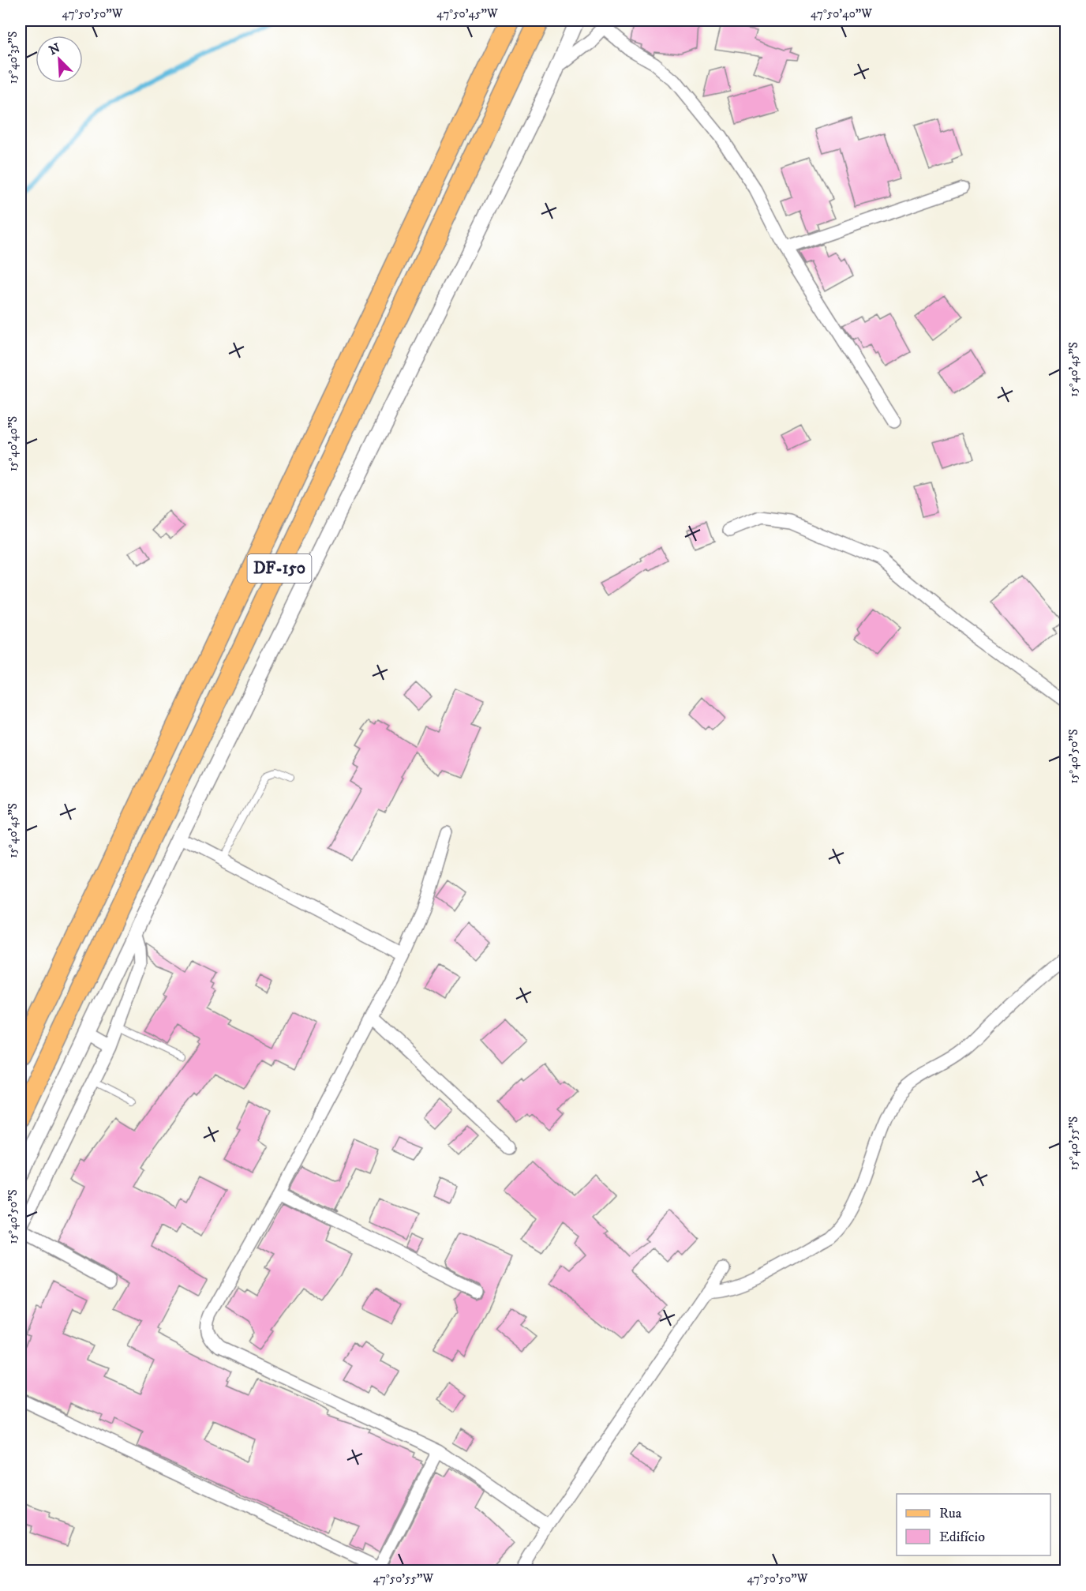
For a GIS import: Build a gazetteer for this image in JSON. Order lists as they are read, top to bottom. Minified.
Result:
{"streets":{"main road":["DF-150"]},"legend":["Rua","Edifício"],"north":"top left","coordinates":["47°50'50\"W","47°50'45\"W","47°50'40\"W","15°40'35\"S","15°40'45\"S","15°40'40\"S","15°40'50\"S","15°40'55\"S","47°50'55\"W"]}
